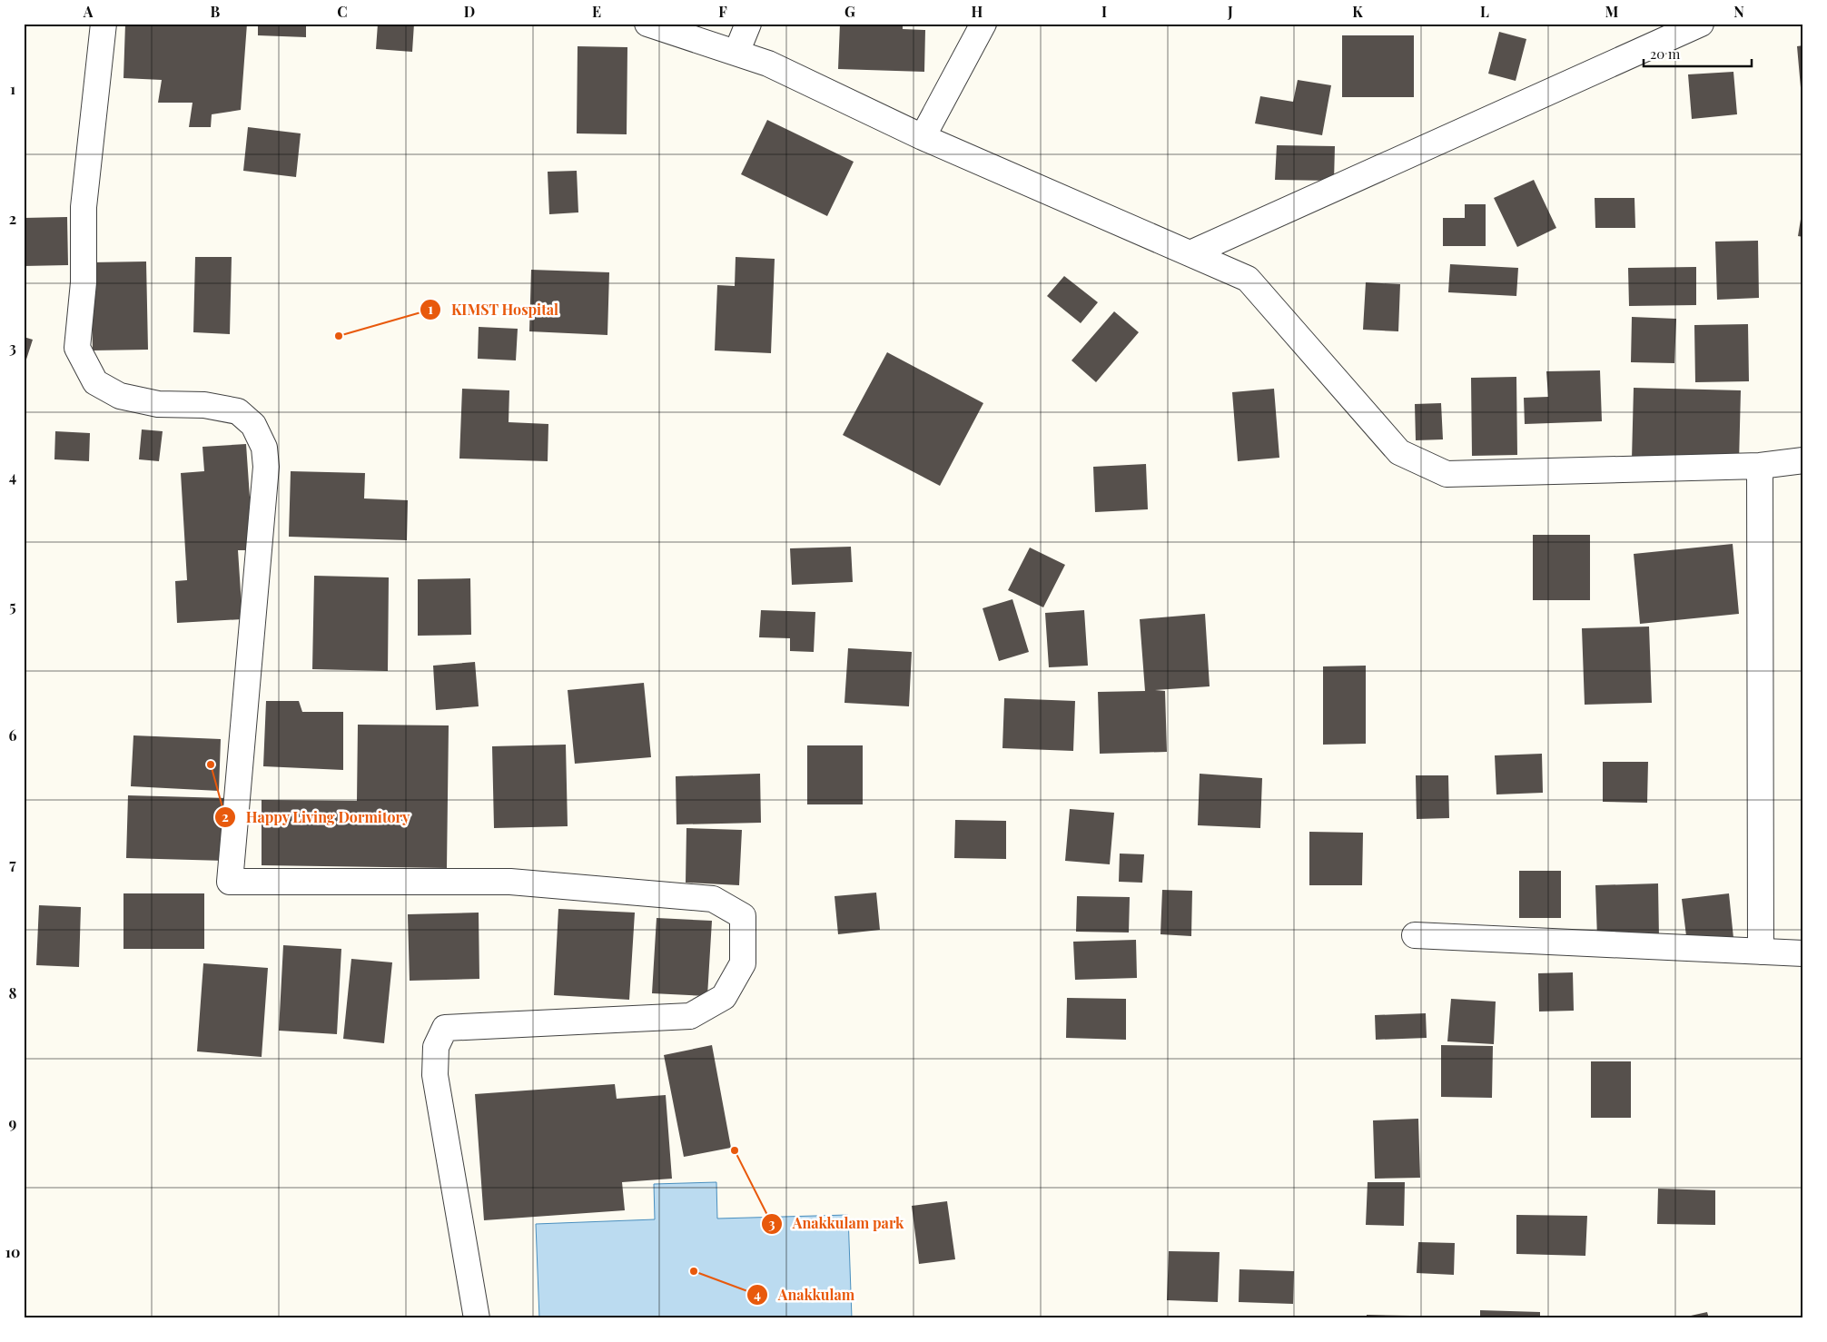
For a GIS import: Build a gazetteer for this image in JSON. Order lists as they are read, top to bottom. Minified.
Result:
{"places":["KIMST Hospital","Happy Living Dormitory","Anakkulam park","Anakkulam"],"scale_bar":"20 m","grid":{"columns":["A","B","C","D","E","F","G","H","I","J","K","L","M","N"],"rows":["1","2","3","4","5","6","7","8","9","10"]}}
